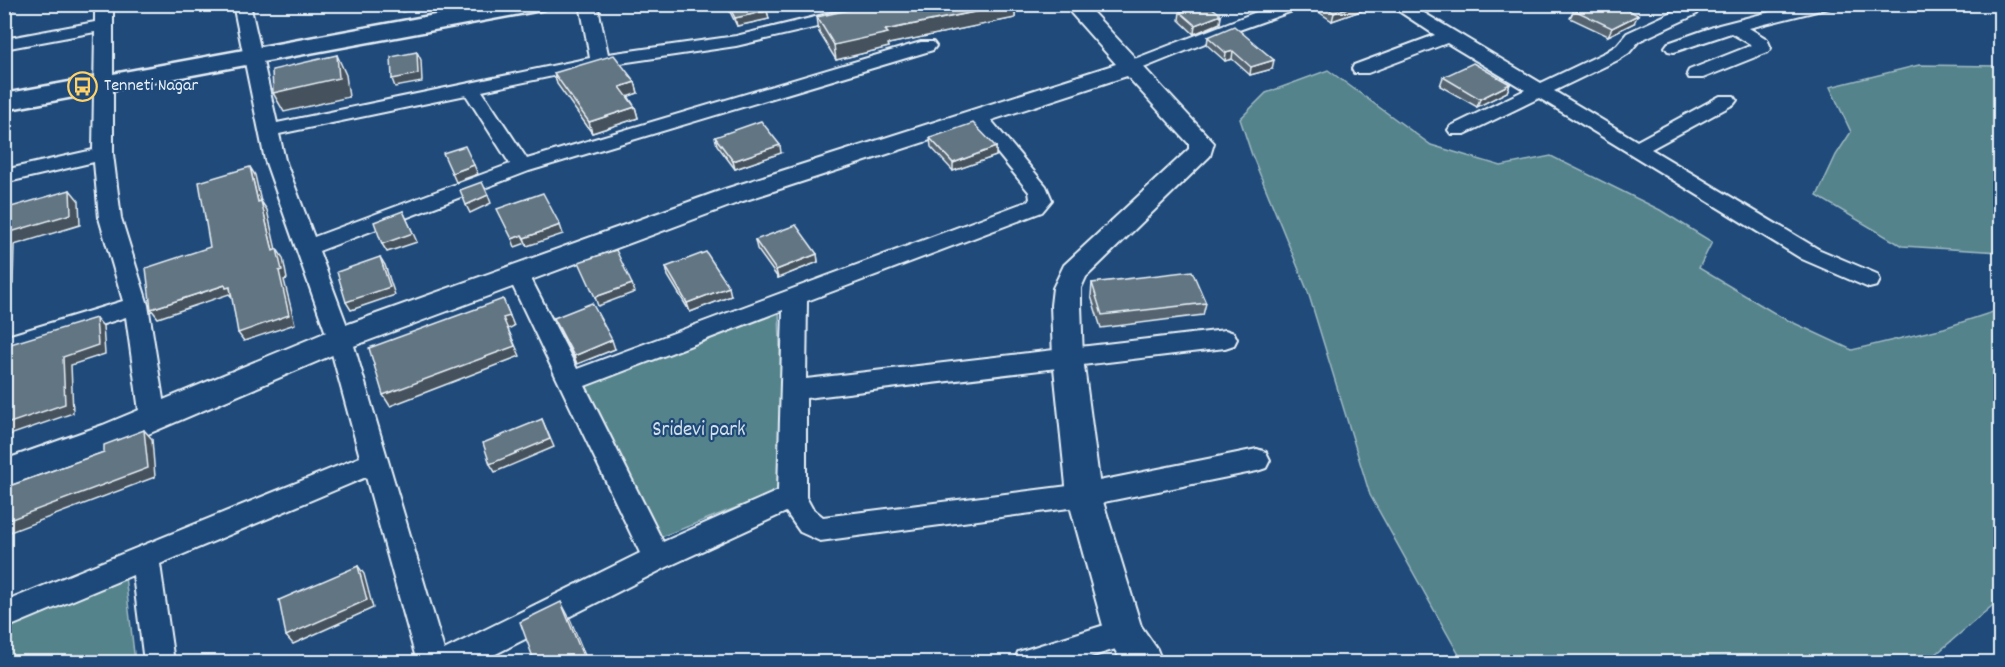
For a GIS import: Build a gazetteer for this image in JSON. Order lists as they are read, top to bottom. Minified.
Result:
{"parks":["Sridevi park"],"places":{"bus stop":["Tenneti Nagar"]}}
